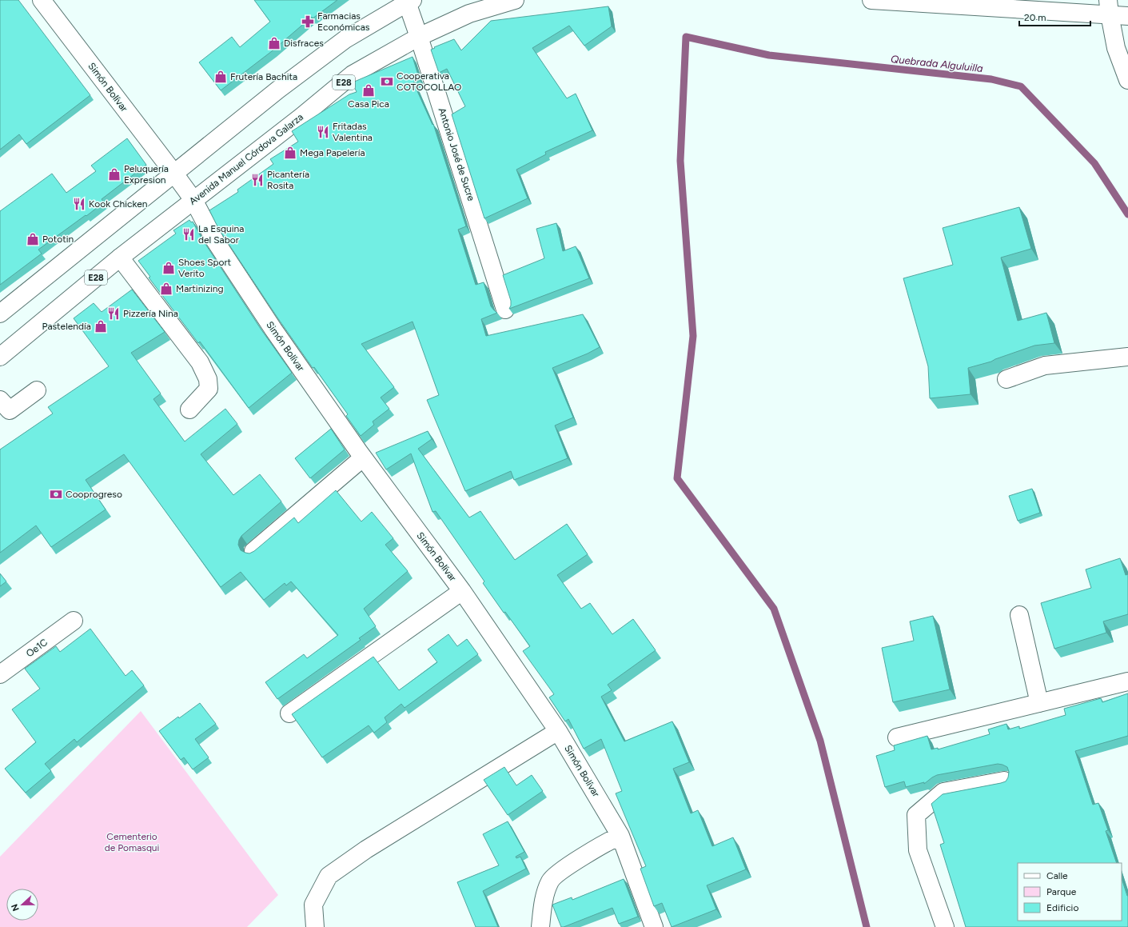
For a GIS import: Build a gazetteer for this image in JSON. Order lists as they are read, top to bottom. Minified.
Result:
{"streets":{"street":["E28","Simón Bolívar","Antonio José de Sucre","Avenida Manuel Córdova Galarza","Oe1C"]},"crossings":[["Simón Bolívar","Avenida Manuel Córdova Galarza"],["Antonio José de Sucre","Avenida Manuel Córdova Galarza"]],"water":["Quebrada Alguluilla"],"parks":["Cementerio de Pomasqui"],"places":{"pharmacy":["Farmacias Económicas"],"shop":["Disfraces","Frutería Bachita","Casa Pica","Mega Papelería","Peluquería Expresion","Pototin","Shoes Sport Verito","Martinizing","Pastelendía"],"bank":["Cooperativa COTOCOLLAO","Cooprogreso"],"restaurant":["Fritadas Valentina","Picantería Rosita","Kook Chicken","La Esquina del Sabor","Pizzería Nina"]},"legend":["Calle","Parque","Edificio"],"scale_bar":"20 m","north":"left"}
